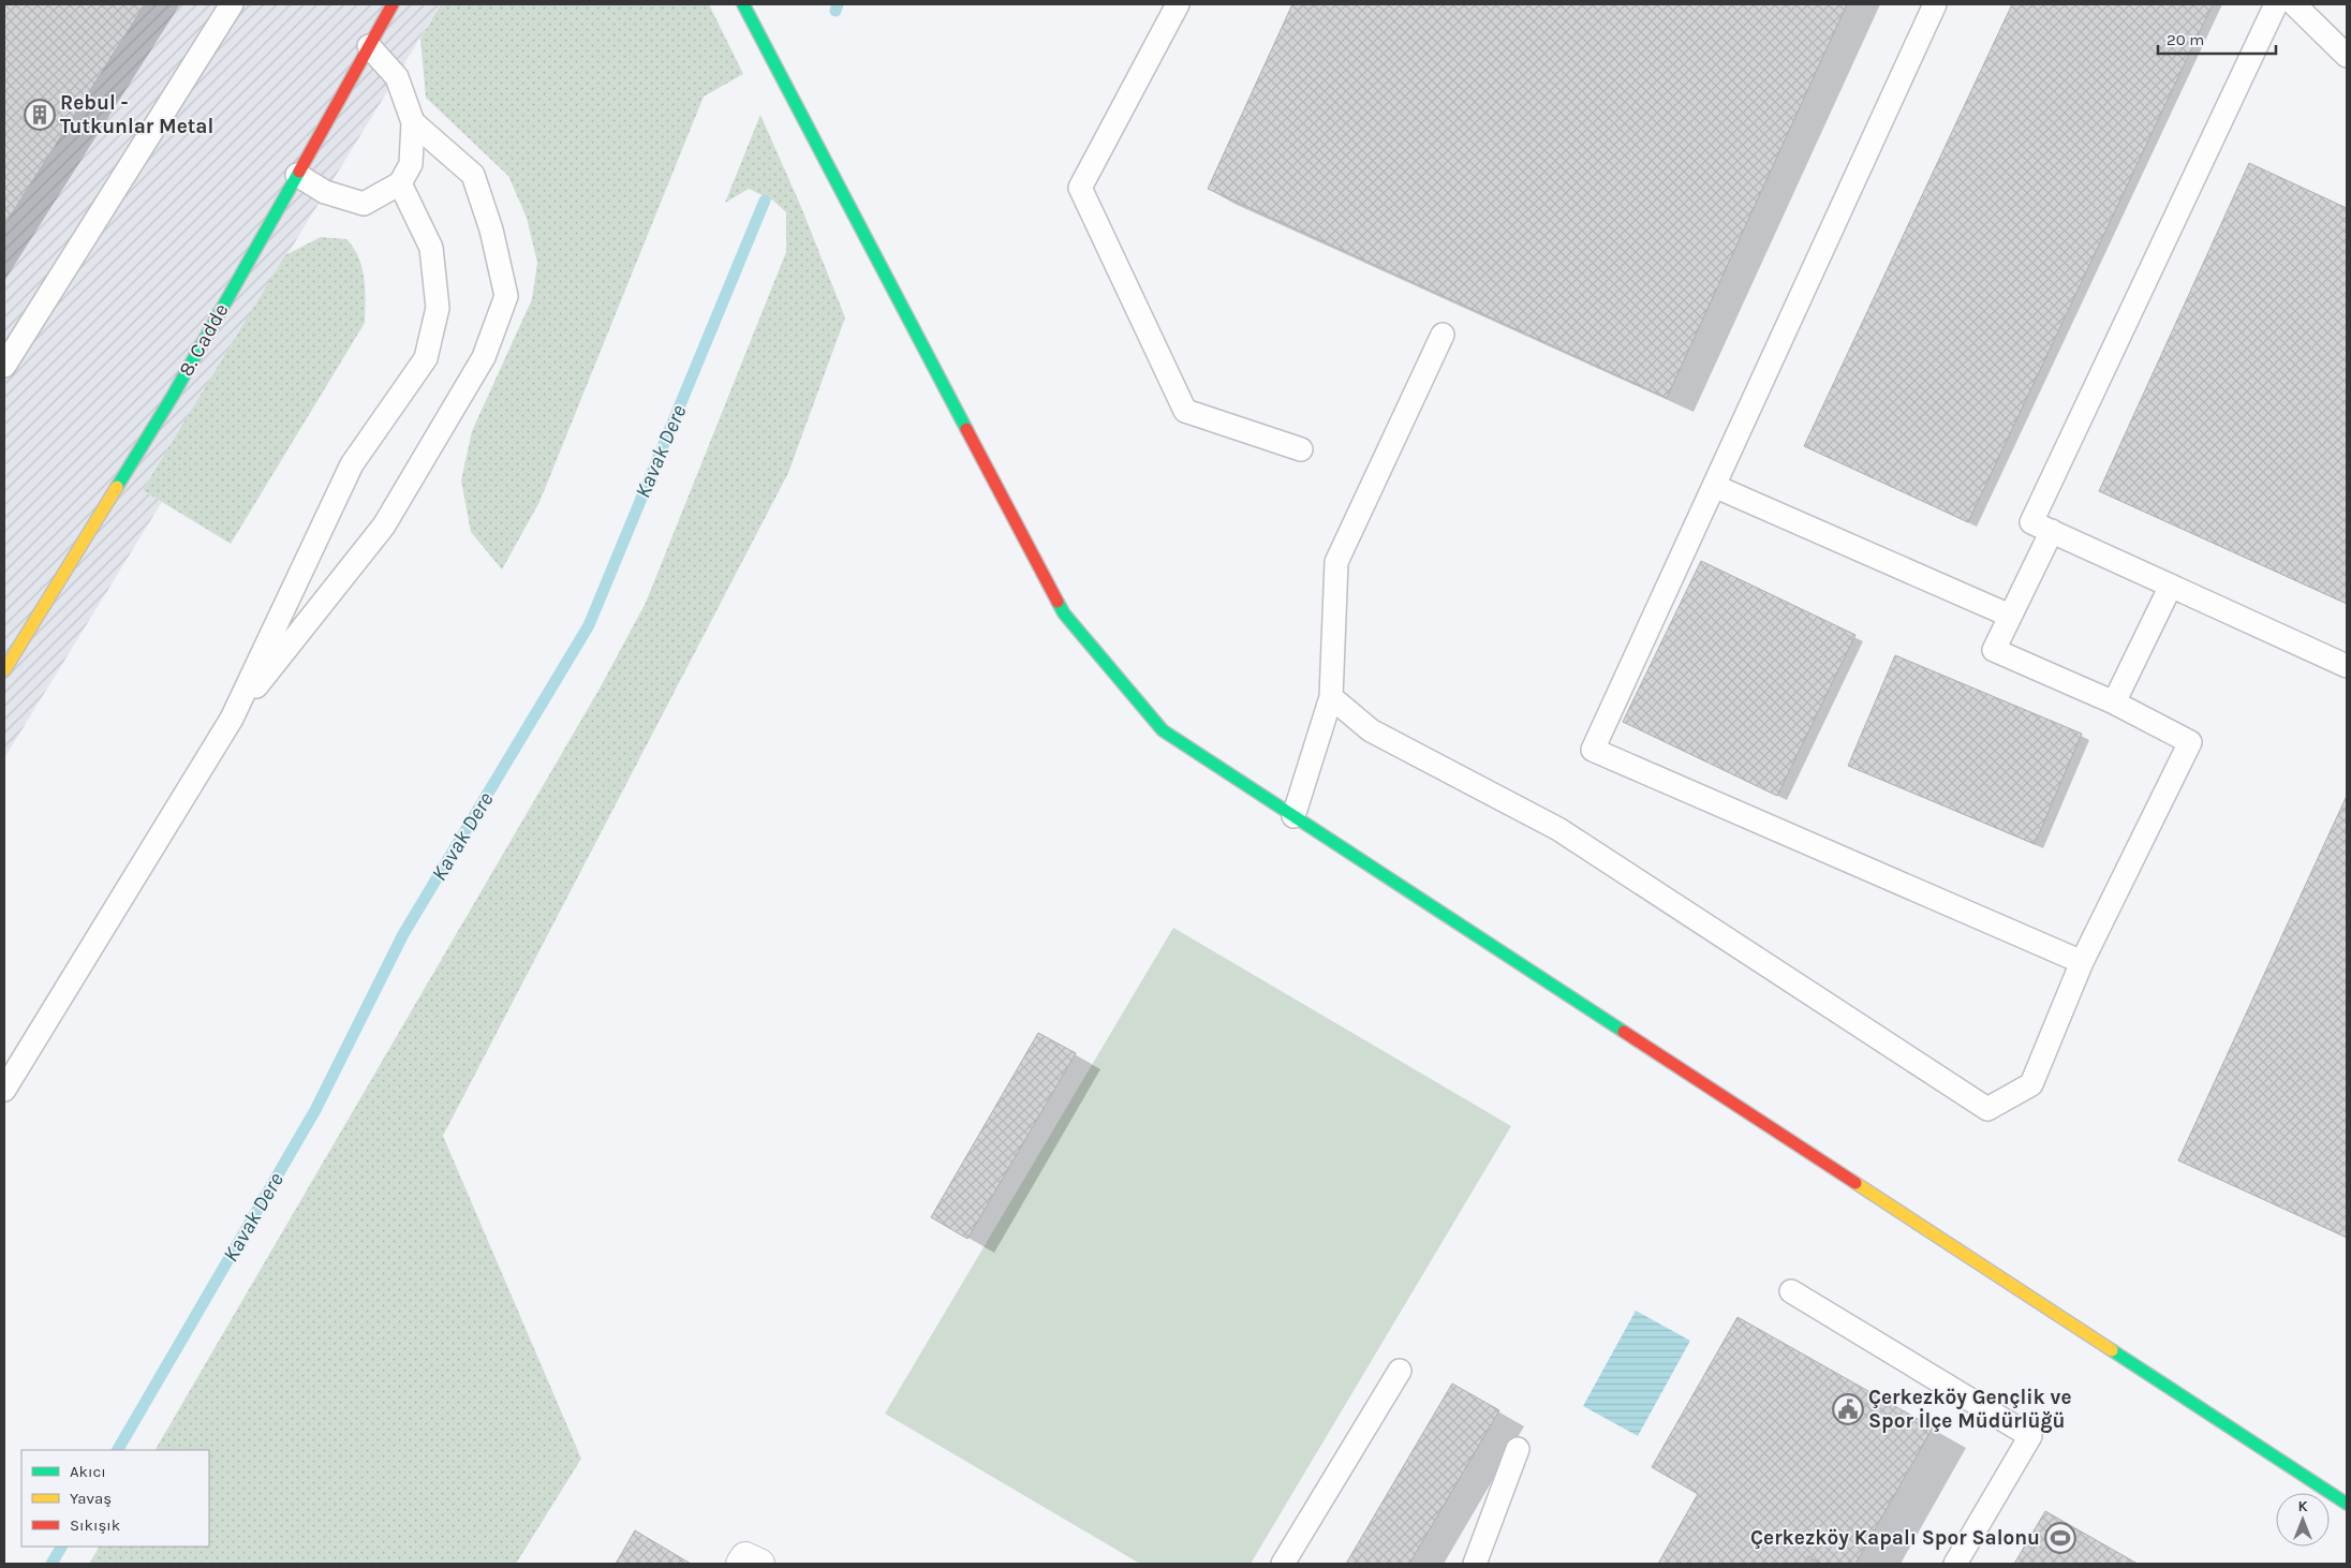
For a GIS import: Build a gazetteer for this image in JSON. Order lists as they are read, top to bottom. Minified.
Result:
{"streets":{"street":["8. Cadde"]},"water":["Kavak Dere"],"places":{"building":["Rebul - Tutkunlar Metal"],"public building":["Çerkezköy Gençlik ve Spor İlçe Müdürlüğü"],"sports":["Çerkezköy Kapalı Spor Salonu"]},"legend":["Akıcı","Yavaş","Sıkışık"],"scale_bar":"20 m","north":"top"}
